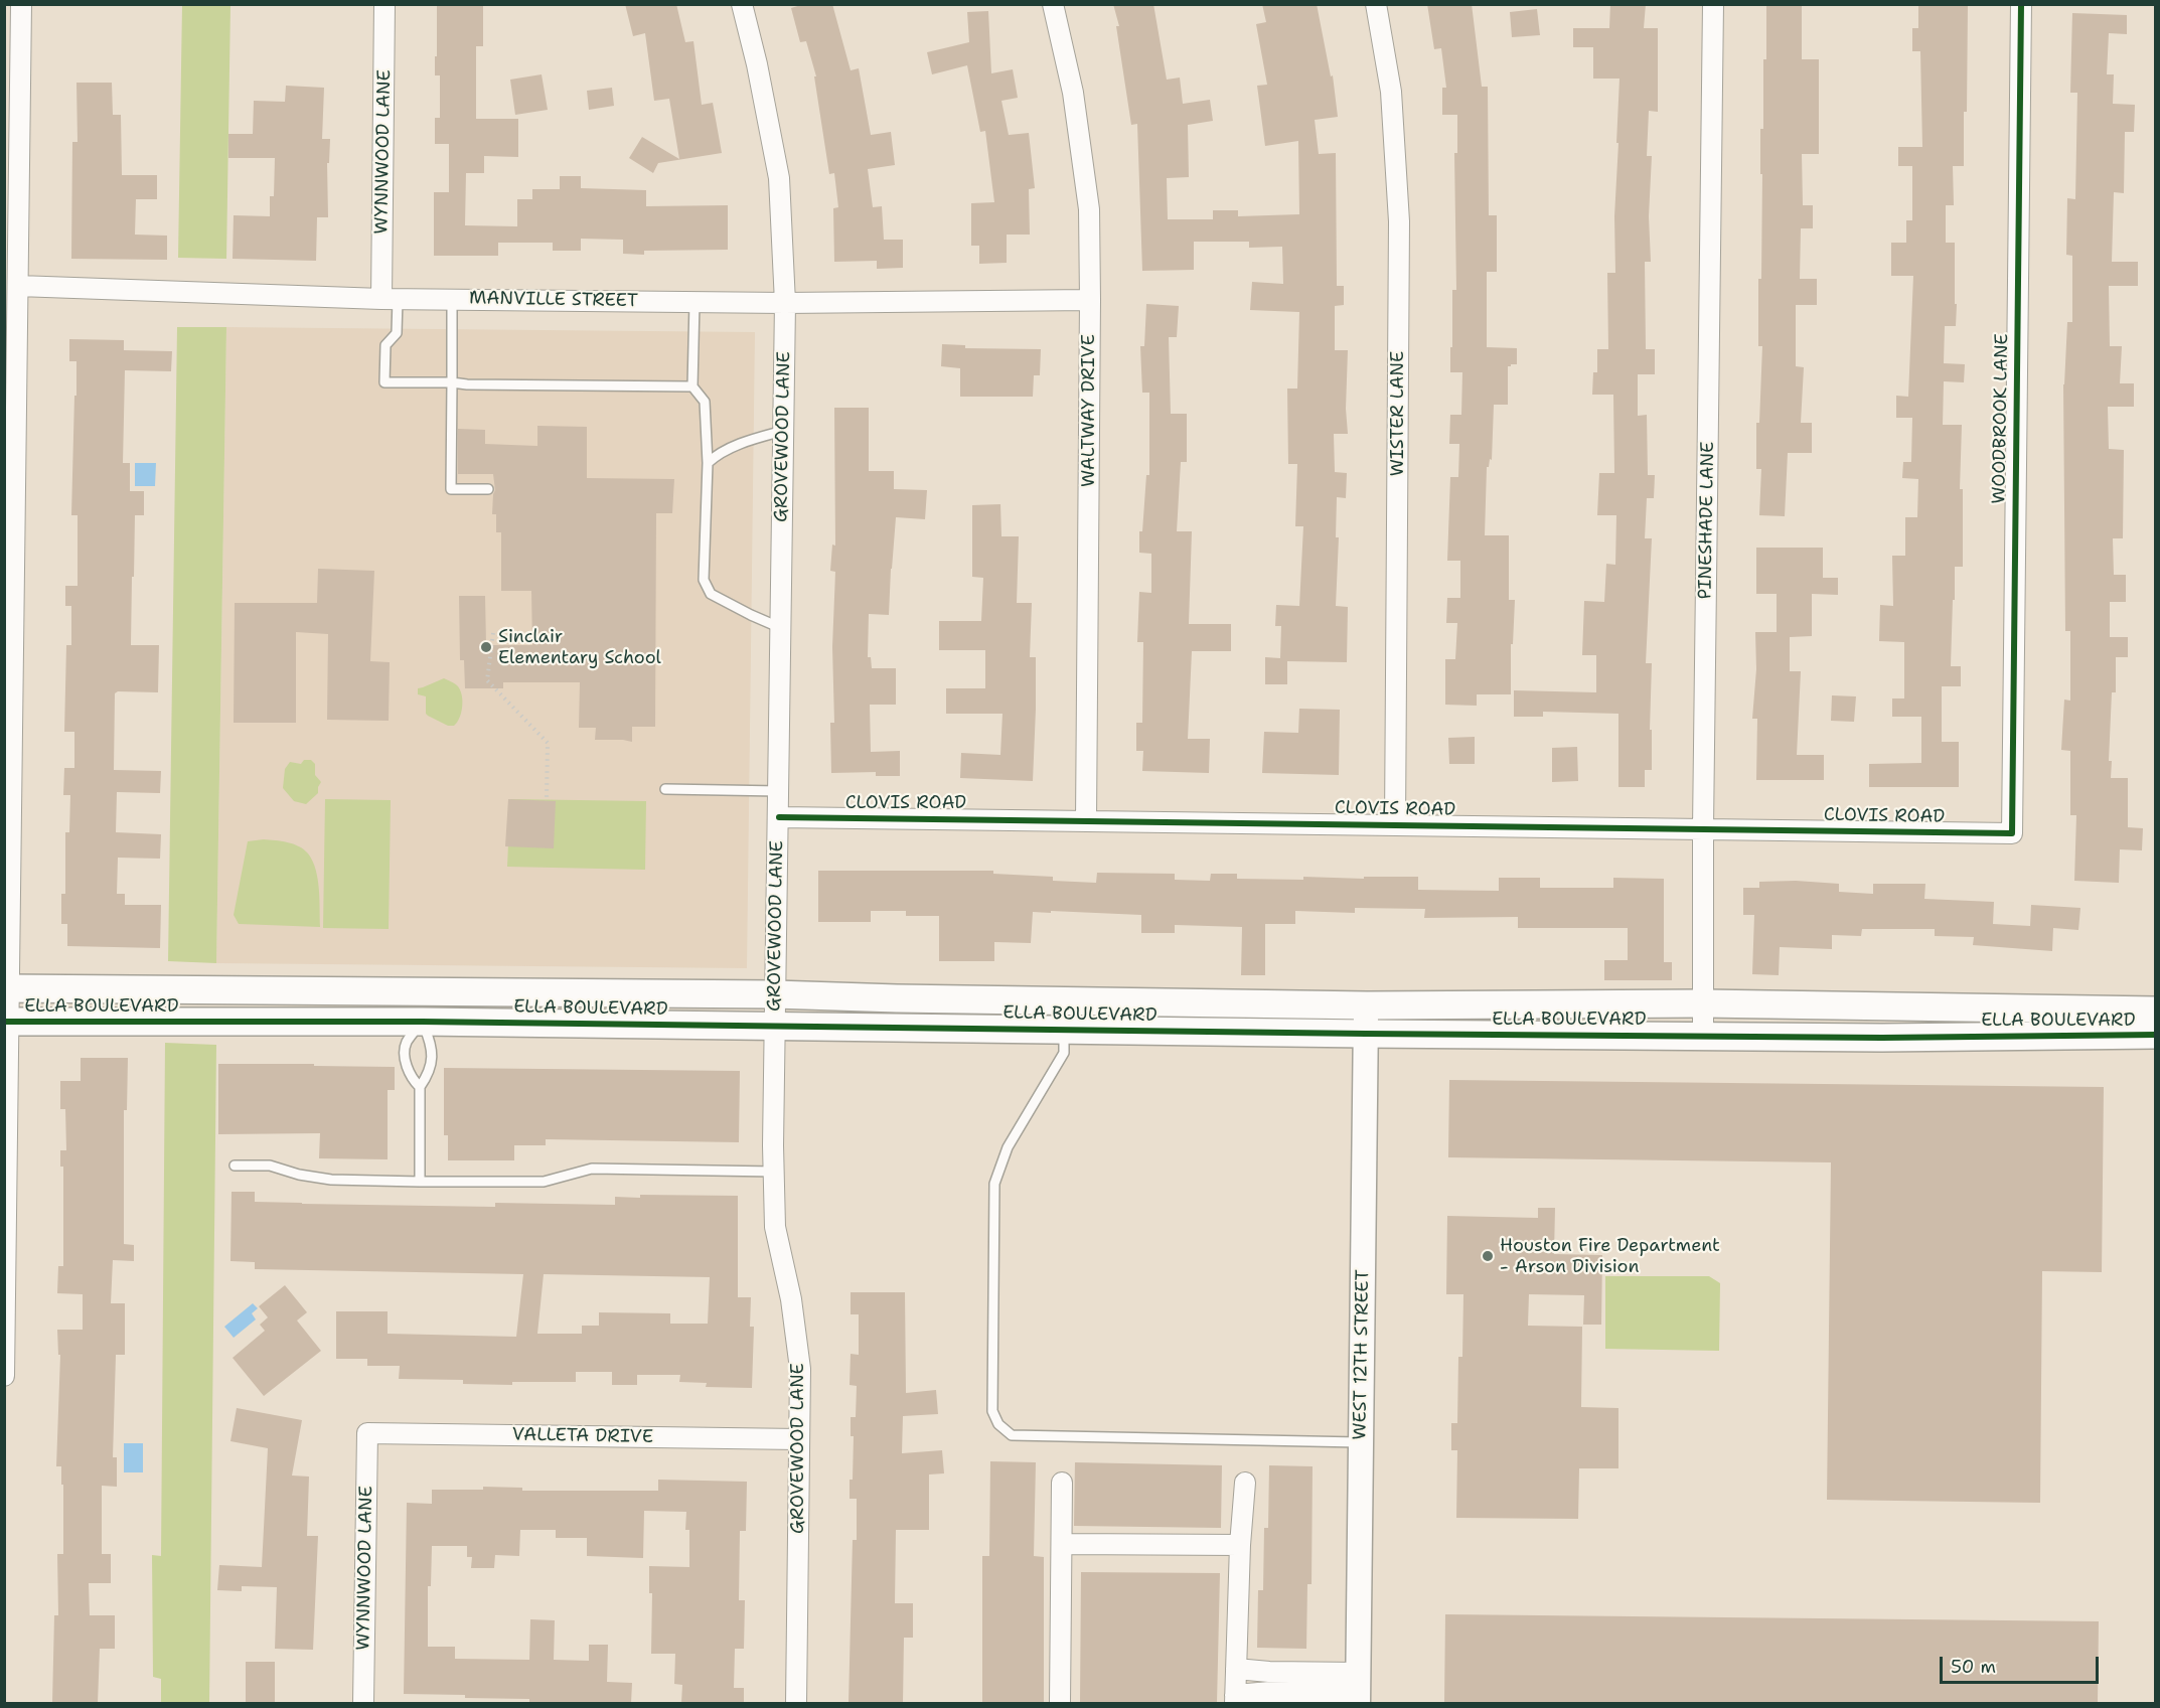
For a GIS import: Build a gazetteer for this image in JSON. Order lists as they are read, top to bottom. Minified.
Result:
{"streets":{"main road":["ELLA BOULEVARD"],"street":["WYNNWOOD LANE","MANVILLE STREET","WALTWAY DRIVE","WISTER LANE","WOODBROOK LANE","GROVEWOOD LANE","PINESHADE LANE","CLOVIS ROAD","WEST 12TH STREET","VALLETA DRIVE"]},"crossings":[["WYNNWOOD LANE","MANVILLE STREET"],["WYNNWOOD LANE","VALLETA DRIVE"],["MANVILLE STREET","WALTWAY DRIVE"],["MANVILLE STREET","GROVEWOOD LANE"],["WALTWAY DRIVE","CLOVIS ROAD"],["WISTER LANE","CLOVIS ROAD"],["WOODBROOK LANE","CLOVIS ROAD"],["GROVEWOOD LANE","CLOVIS ROAD"],["GROVEWOOD LANE","ELLA BOULEVARD"],["GROVEWOOD LANE","VALLETA DRIVE"],["PINESHADE LANE","CLOVIS ROAD"],["PINESHADE LANE","ELLA BOULEVARD"],["ELLA BOULEVARD","WEST 12TH STREET"]],"places":["Sinclair Elementary School","Houston Fire Department - Arson Division"],"scale_bar":"50 m"}
